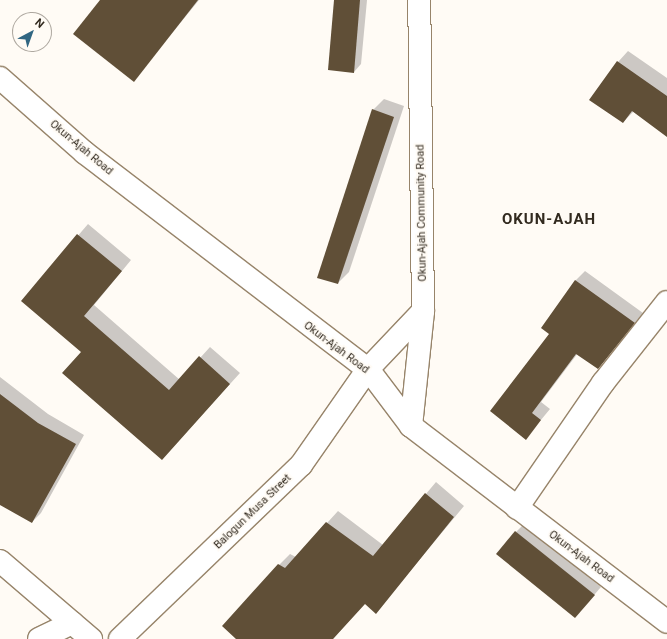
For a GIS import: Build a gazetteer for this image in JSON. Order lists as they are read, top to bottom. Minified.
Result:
{"streets":{"street":["Okun-Ajah Road","Okun-Ajah Community Road","Balogun Musa Street"]},"crossings":[["Okun-Ajah Road","Okun-Ajah Community Road"],["Okun-Ajah Road","Balogun Musa Street"],["Okun-Ajah Community Road","Balogun Musa Street"]],"districts":["OKUN-AJAH"],"north":"top right"}
